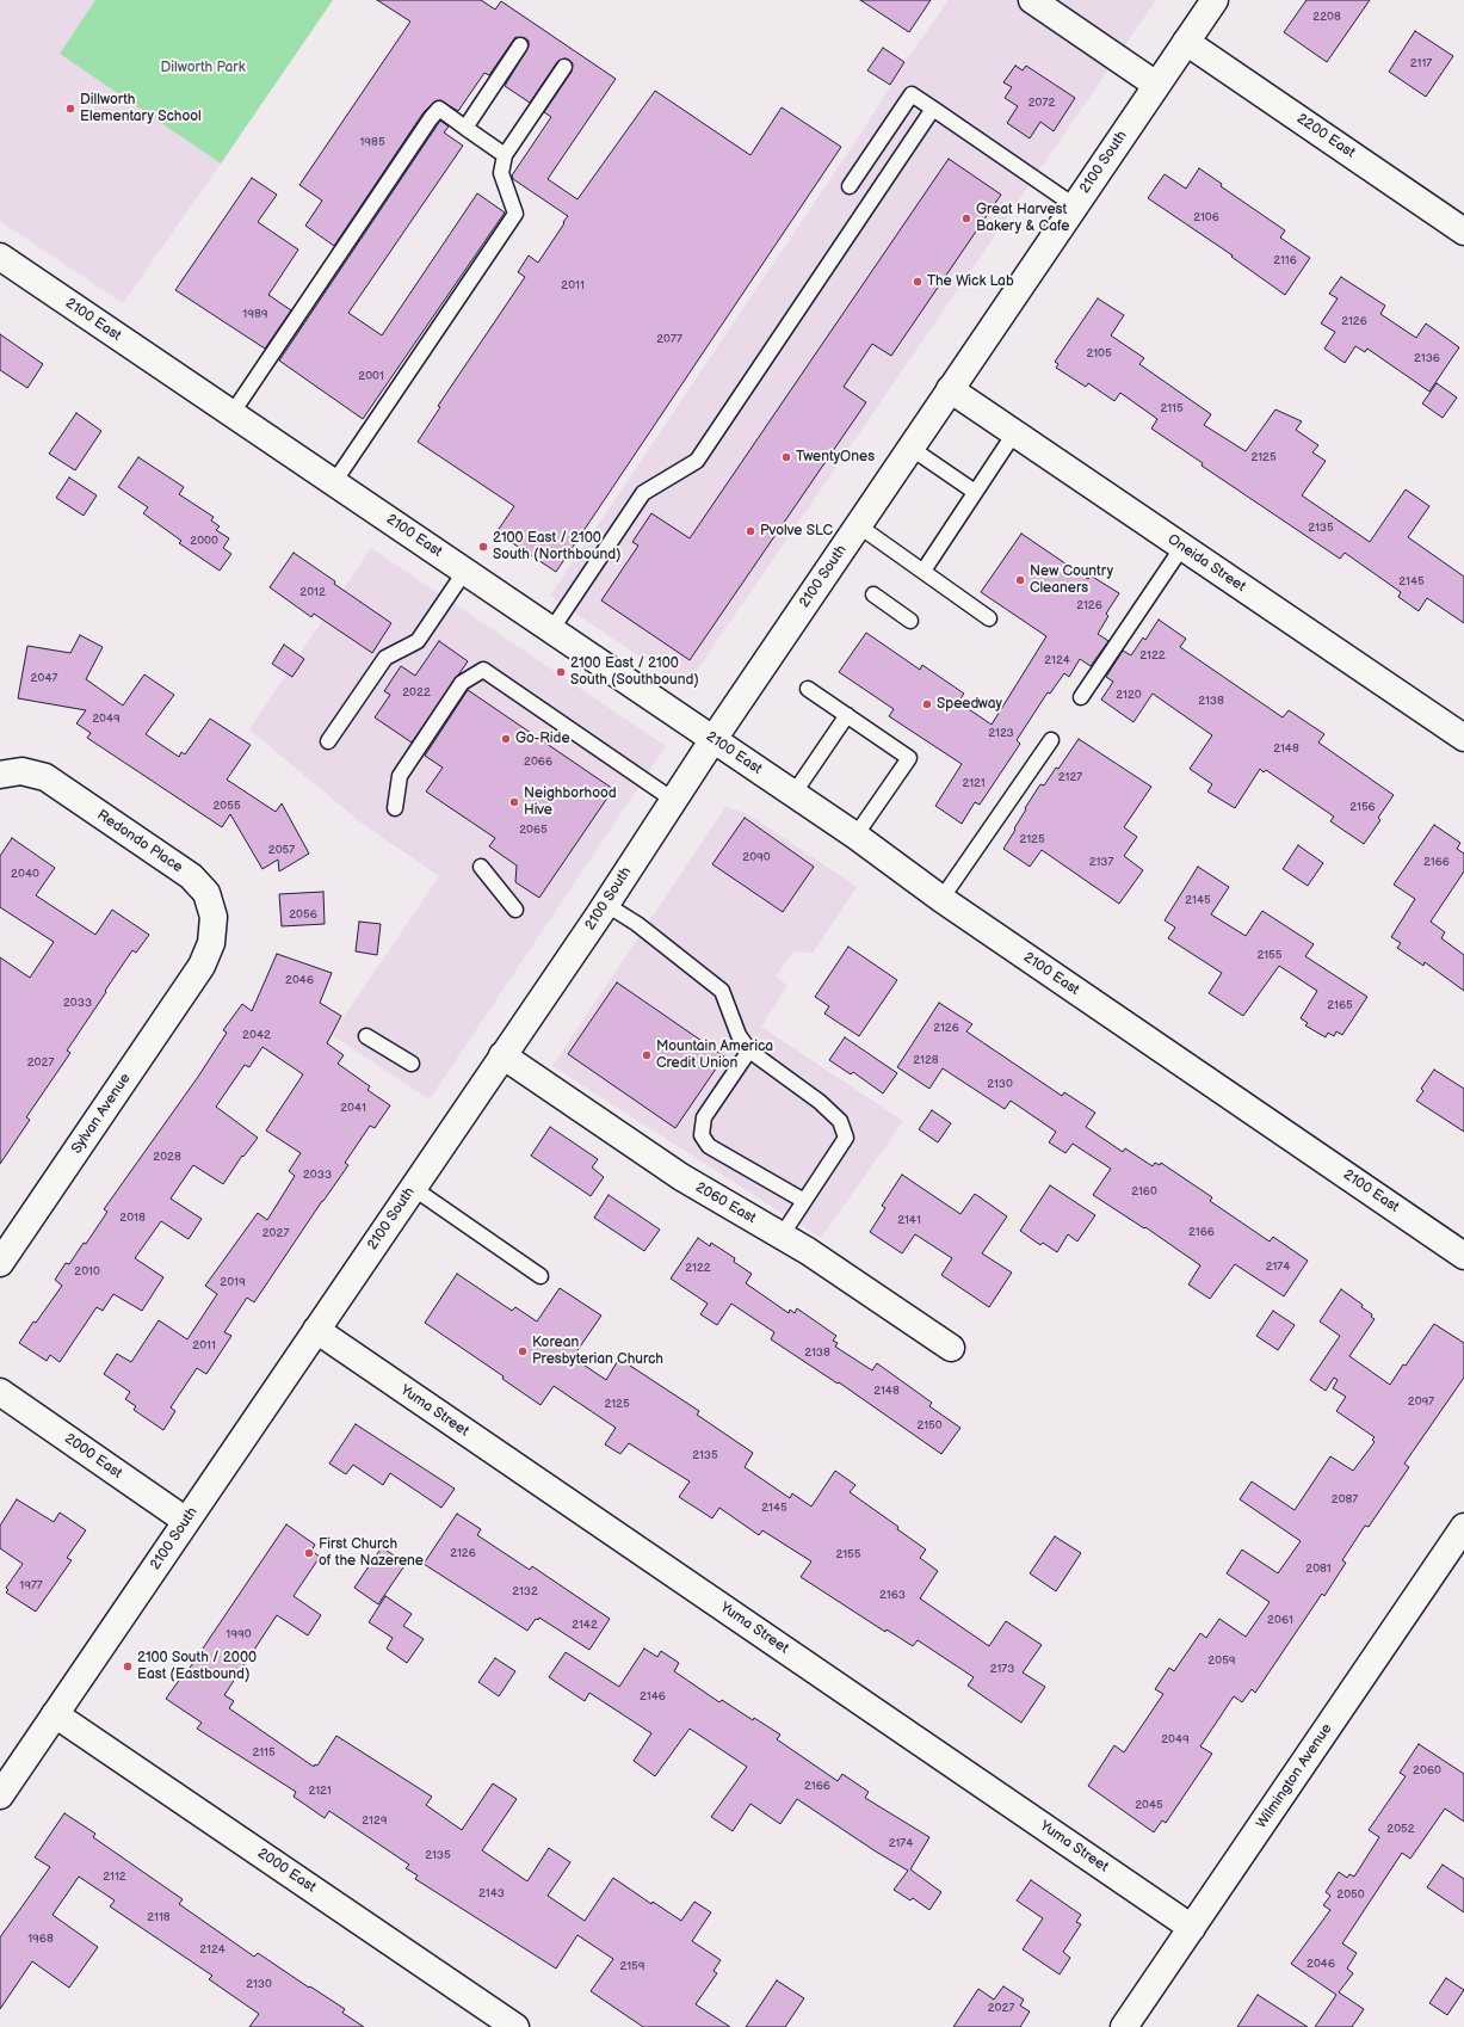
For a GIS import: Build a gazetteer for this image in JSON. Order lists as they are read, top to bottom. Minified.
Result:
{"streets":{"street":["2200 East","2100 South","2100 East","Oneida Street","Redondo Place","Sylvan Avenue","2060 East","Yuma Street","2000 East","Wilmington Avenue"]},"crossings":[["2200 East","2100 South"],["2100 South","2100 East"],["2100 South","Oneida Street"],["2100 South","2060 East"],["2100 South","Yuma Street"],["2100 South","2000 East"],["Redondo Place","Sylvan Avenue"],["Yuma Street","Wilmington Avenue"]],"parks":["Dilworth Park"],"places":["Dillworth Elementary School","Great Harvest Bakery & Cafe","The Wick Lab","TwentyOnes","Pvolve SLC","2100 East / 2100 South (Northbound)","New Country Cleaners","2100 East / 2100 South (Southbound)","Speedway","Go-Ride","Neighborhood Hive","Mountain America Credit Union","Korean Presbyterian Church","First Church of the Nazerene","2100 South / 2000 East (Eastbound)"],"house_numbers":["2208","2117","2072","1985","2106","2116","2011","1989","2126","2077","2105","2136","2001","2115","2125","2135","2000","2145","2012","2126","2122","2124","2047","2022","2120","2138","2049","2123","2148","2066","2127","2121","2055","2156","2065","2125","2057","2090","2137","2166","2040","2145","2056","2155","2046","2033","2165","2126","2042","2128","2027","2130","2041","2028","2033","2160","2018","2141","2166","2027","2174","2122","2010","2019","2011","2138","2148","2097","2125","2150","2135","2087","2145","2126","2155","2081","1977","2132","2163","2061","2142","1990","2059","2173","2146","2049","2115","2060","2166","2121","2045","2129","2052","2174","2135","2112","2143","2050","2118","1968","2124","2046","2159","2130","2027"]}
